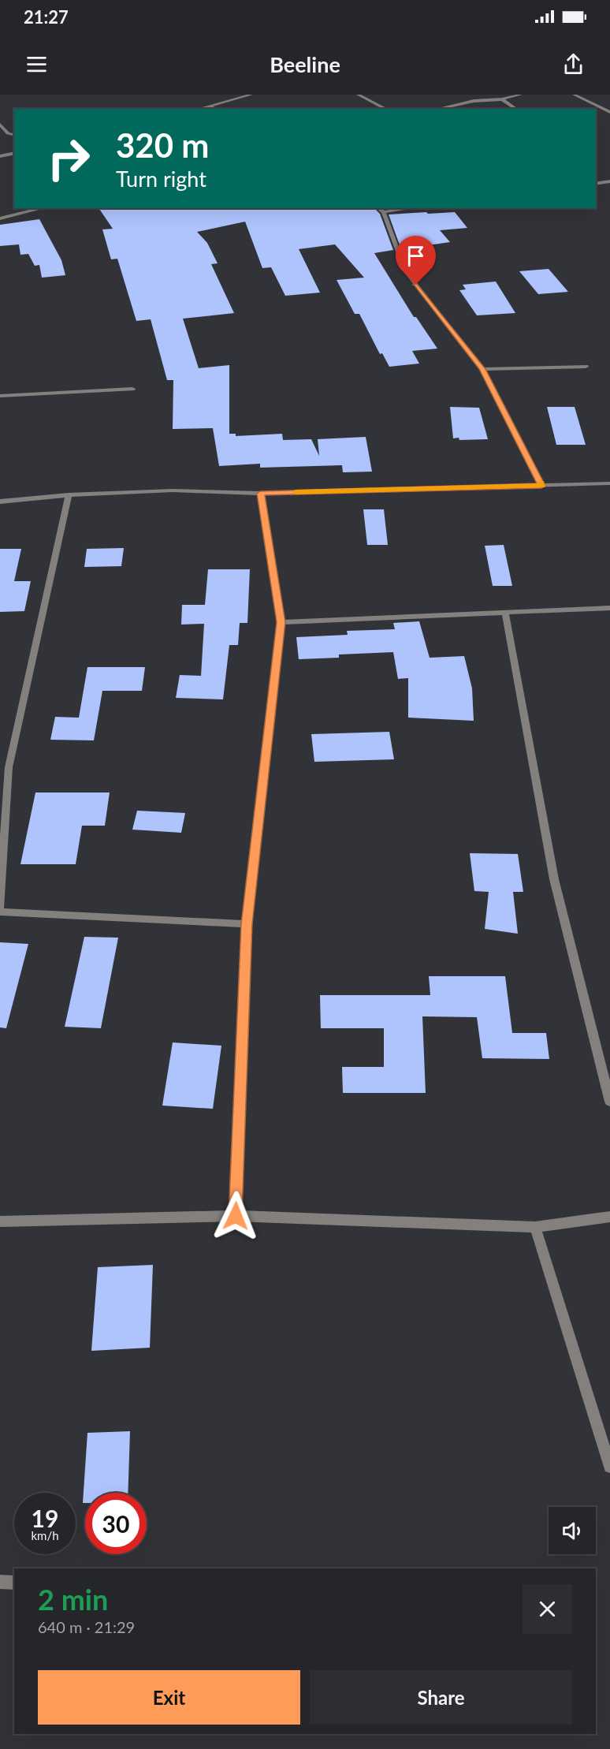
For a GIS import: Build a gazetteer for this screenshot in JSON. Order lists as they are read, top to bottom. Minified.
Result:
{"page":{"status":"21:27","header":"Beeline","turn":["320 m","Turn right"],"speed":"19 km/h","limit":"30","heading":["2 min","640 m · 21:29"],"buttons":["Exit","Share"]}}
